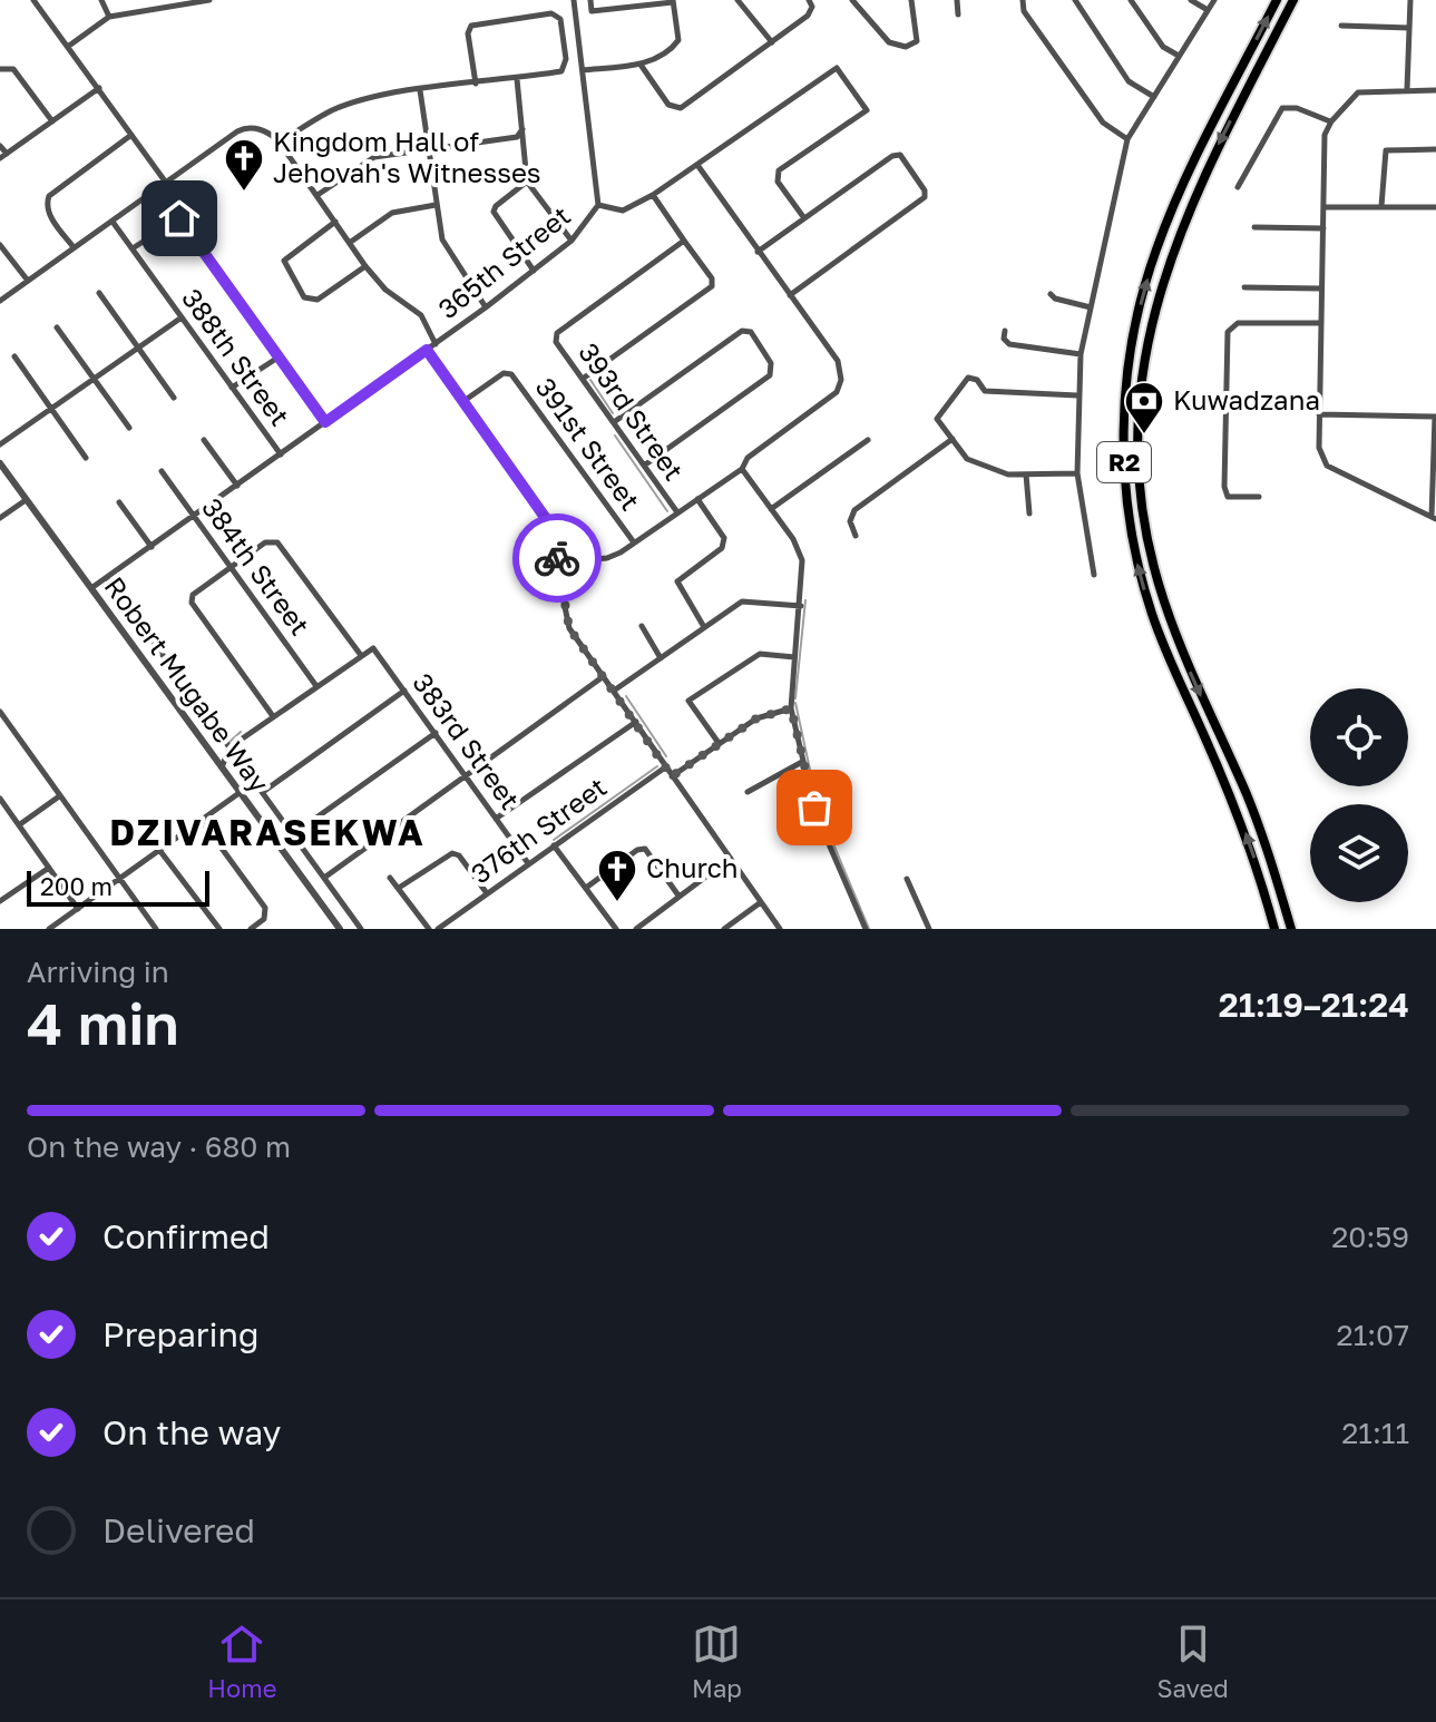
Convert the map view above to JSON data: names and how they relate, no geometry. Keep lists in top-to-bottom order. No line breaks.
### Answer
{"streets":{"highway":["R2"],"street":["365th Street","388th Street","393rd Street","391st Street","384th Street","Robert Mugabe Way","383rd Street","376th Street"]},"crossings":[["365th Street","388th Street"],["365th Street","391st Street"],["365th Street","384th Street"],["365th Street","Robert Mugabe Way"],["365th Street","376th Street"],["383rd Street","376th Street"]],"districts":["DZIVARASEKWA"],"places":{"church":["Kingdom Hall of Jehovah's Witnesses","Church"],"bank":["Kuwadzana"]},"scale_bar":"200 m","page":{"scale":"200 m","heading":["4 min","Arriving in","21:19–21:24"],"bar":"On the way · 680 m","list":[["Confirmed","20:59"],["Preparing","21:07"],["On the way","21:11"],"Delivered"],"tabs":["Home","Map","Saved"]}}
